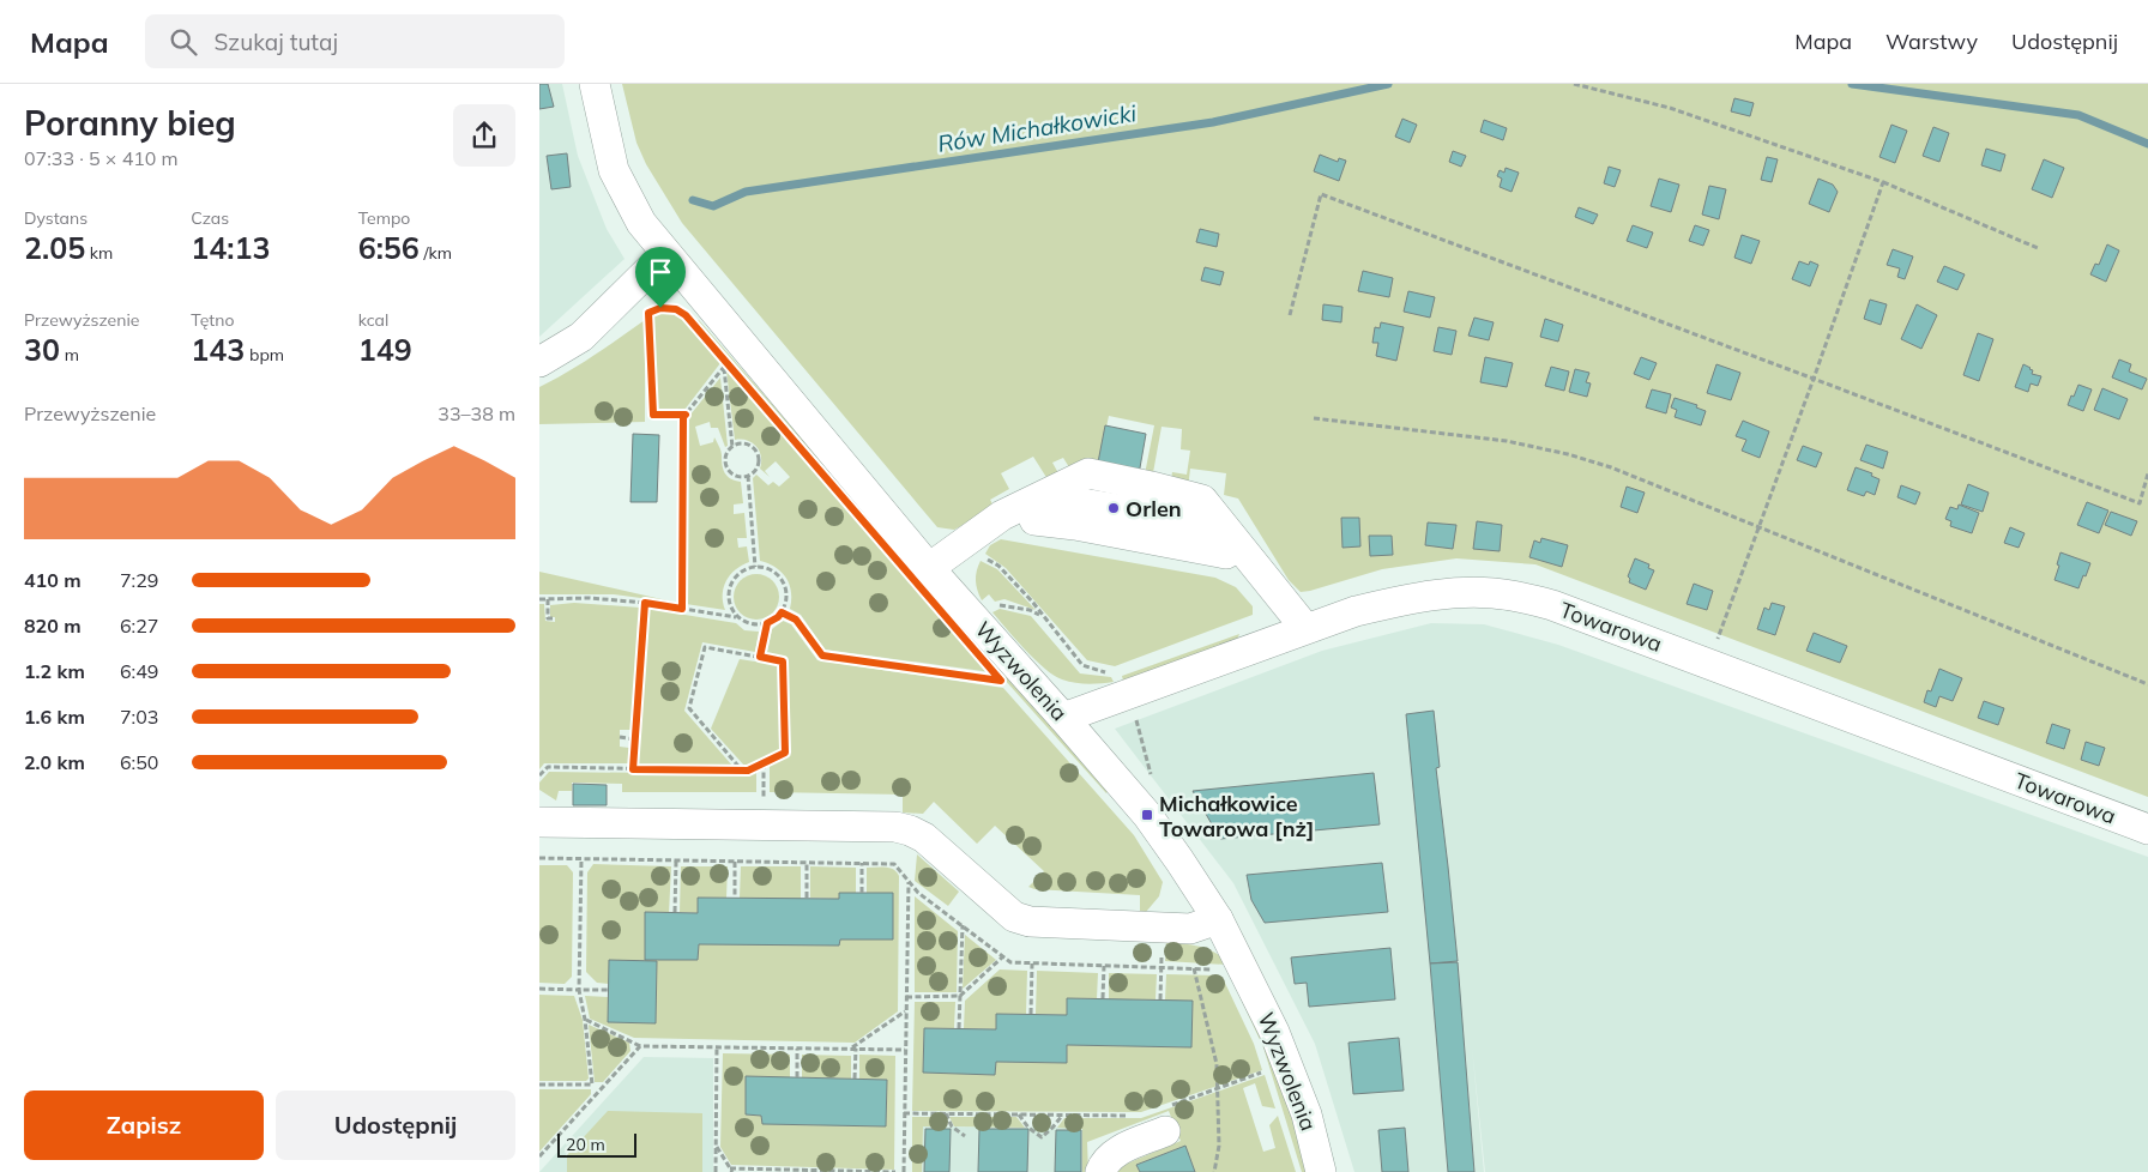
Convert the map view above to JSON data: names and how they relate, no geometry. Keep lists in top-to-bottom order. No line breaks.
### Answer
{"streets":{"street":["Towarowa","Wyzwolenia"]},"crossings":[["Towarowa","Wyzwolenia"]],"water":["Rów Michałkowicki"],"places":{"other":["Orlen"],"transit":["Michałkowice Towarowa [nż]"]},"scale_bar":"20 m","page":{"header":"Mapa","search":"Szukaj tutaj","nav":["Mapa","Warstwy","Udostępnij"],"heading":["Poranny bieg","07:33 · 5 × 410 m"],"stats":[["Dystans","2.05 km"],["Czas","14:13"],["Tempo","6:56 /km"],["Przewyższenie","30 m"],["Tętno","143 bpm"],["kcal","149"]],"chart":["Przewyższenie","33–38 m"],"list":[{"name":"410 m","note":"7:29"},{"name":"820 m","note":"6:27"},{"name":"1.2 km","note":"6:49"},{"name":"1.6 km","note":"7:03"},{"name":"2.0 km","note":"6:50"}],"buttons":["Zapisz","Udostępnij"],"scale":"20 m"}}
